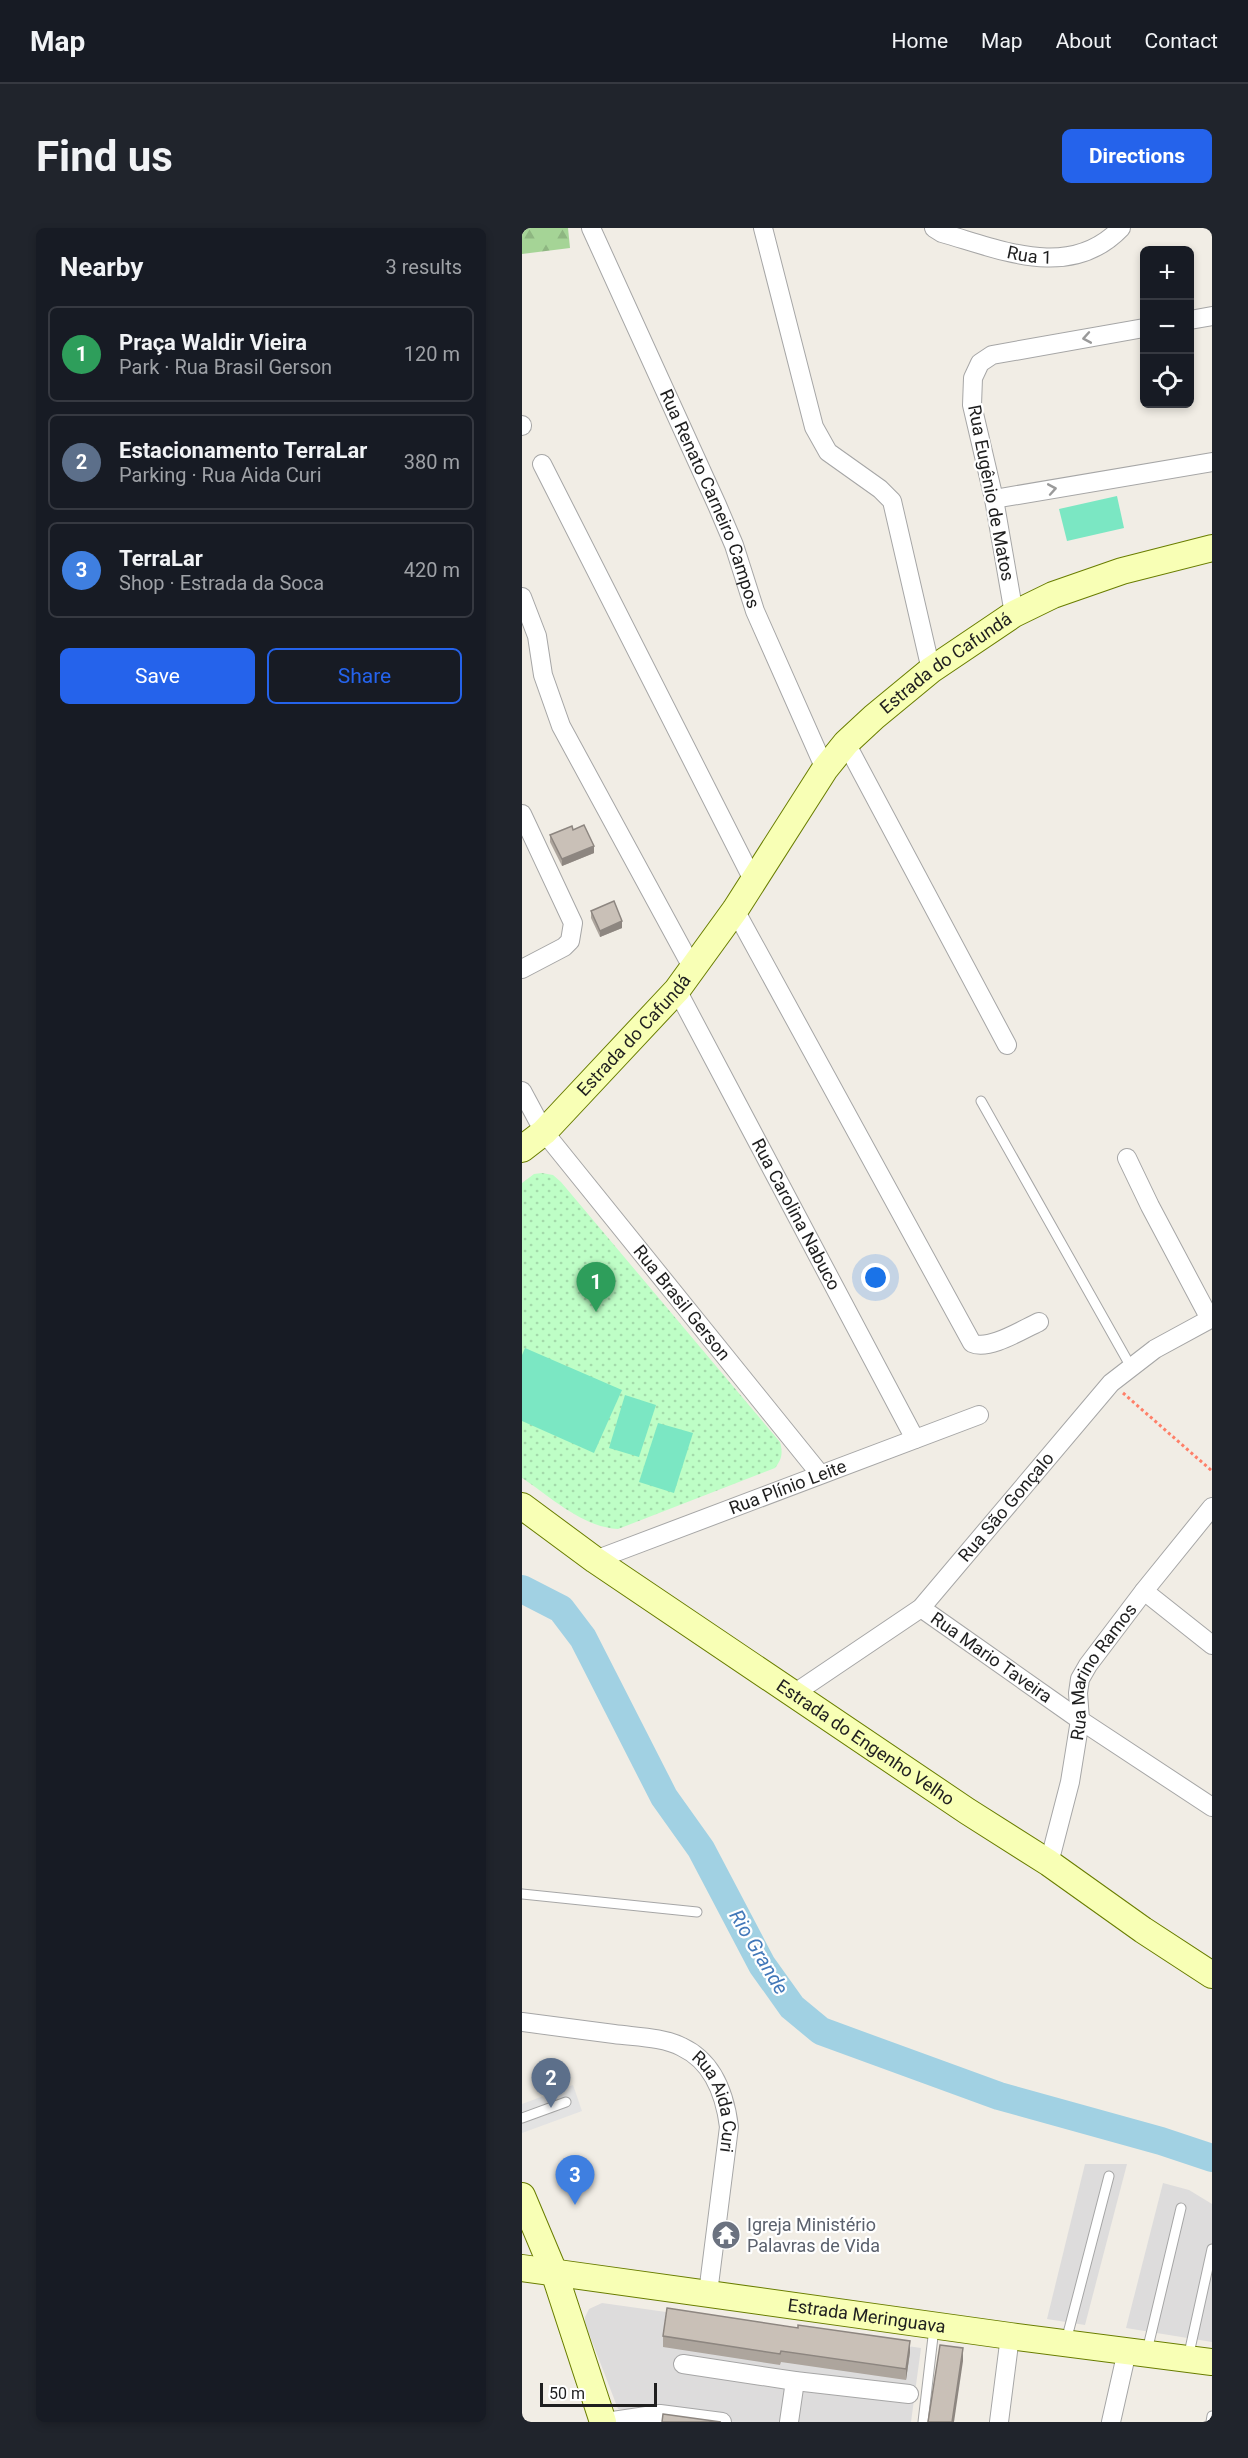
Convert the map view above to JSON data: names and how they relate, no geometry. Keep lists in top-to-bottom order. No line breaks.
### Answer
{"streets":{"street":["Rua 1","Rua Eugênio de Matos","Rua Renato Carneiro Campos","Estrada do Cafundá","Rua Carolina Nabuco","Rua Brasil Gerson","Rua Plínio Leite","Rua São Gonçalo","Rua Mario Taveira","Rua Marino Ramos","Estrada do Engenho Velho","Rua Aida Curi","Estrada Meringuava"]},"crossings":[["Rua Eugênio de Matos","Estrada do Cafundá"],["Rua Renato Carneiro Campos","Estrada do Cafundá"],["Estrada do Cafundá","Rua Carolina Nabuco"],["Estrada do Cafundá","Rua Brasil Gerson"],["Rua Carolina Nabuco","Rua Plínio Leite"],["Rua Brasil Gerson","Rua Plínio Leite"],["Rua Plínio Leite","Estrada do Engenho Velho"],["Rua São Gonçalo","Rua Mario Taveira"],["Rua São Gonçalo","Estrada do Engenho Velho"],["Rua Mario Taveira","Rua Marino Ramos"],["Rua Marino Ramos","Estrada do Engenho Velho"],["Rua Aida Curi","Estrada Meringuava"]],"water":["Rio Grande"],"places":{"temple":["Igreja Ministério Palavras de Vida"]},"scale_bar":"50 m","page":{"header":"Map","nav":["Home","Map","About","Contact"],"buttons":["Directions",["Save","Share"]],"title":"Find us","heading":["Nearby","3 results"],"map_buttons":["+","−"],"list":[{"mark":"1","name":"Praça Waldir Vieira","note":"Park · Rua Brasil Gerson","value":"120 m"},{"mark":"2","name":"Estacionamento TerraLar","note":"Parking · Rua Aida Curi","value":"380 m"},{"mark":"3","name":"TerraLar","note":"Shop · Estrada da Soca","value":"420 m"}],"pins":["1","2","3"],"scale":"50 m"}}
